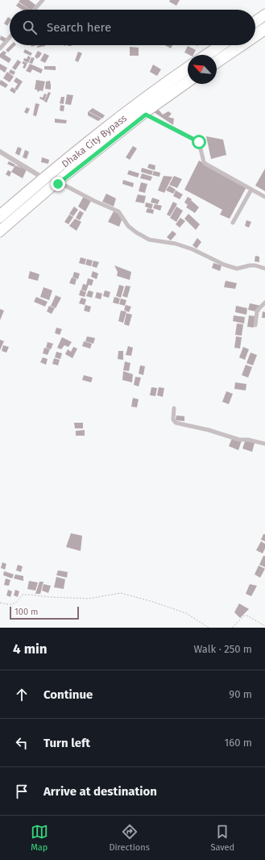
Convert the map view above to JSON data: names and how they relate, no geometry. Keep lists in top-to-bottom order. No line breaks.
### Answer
{"streets":{"highway":["Dhaka City Bypass"]},"scale_bar":"100 m","north":"top left","page":{"search":"Search here","scale":"100 m","heading":["4 min","Walk · 250 m"],"list":[["Continue","90 m"],["Turn left","160 m"],"Arrive at destination"],"nav":["Map","Directions","Saved"]}}
